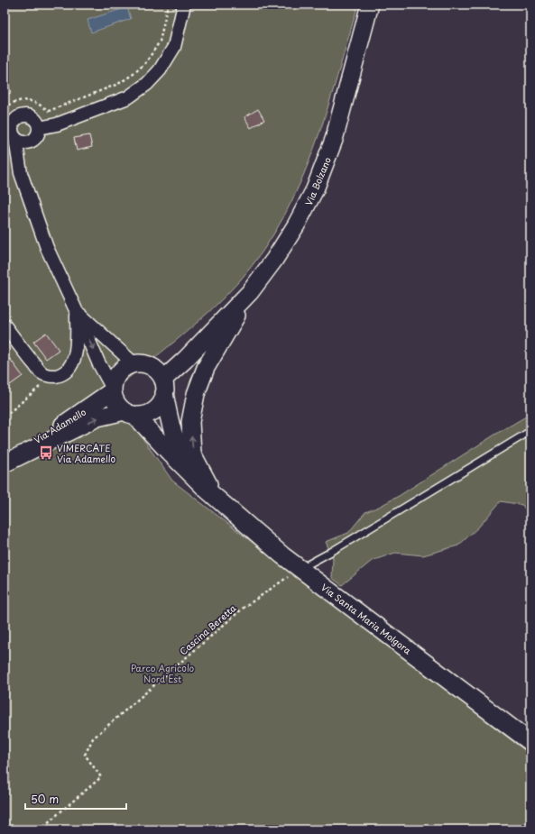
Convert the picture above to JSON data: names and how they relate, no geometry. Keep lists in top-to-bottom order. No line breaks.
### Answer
{"streets":{"street":["Via Bolzano","Via Adamello","Via Santa Maria Molgora"],"path":["Cascina Beretta"]},"crossings":[["Via Bolzano","Via Adamello"],["Via Bolzano","Via Santa Maria Molgora"],["Via Adamello","Via Santa Maria Molgora"],["Via Santa Maria Molgora","Cascina Beretta"]],"parks":["Parco Agricolo Nord Est"],"places":{"bus stop":["VIMERCATE Via Adamello"]},"scale_bar":"50 m"}
